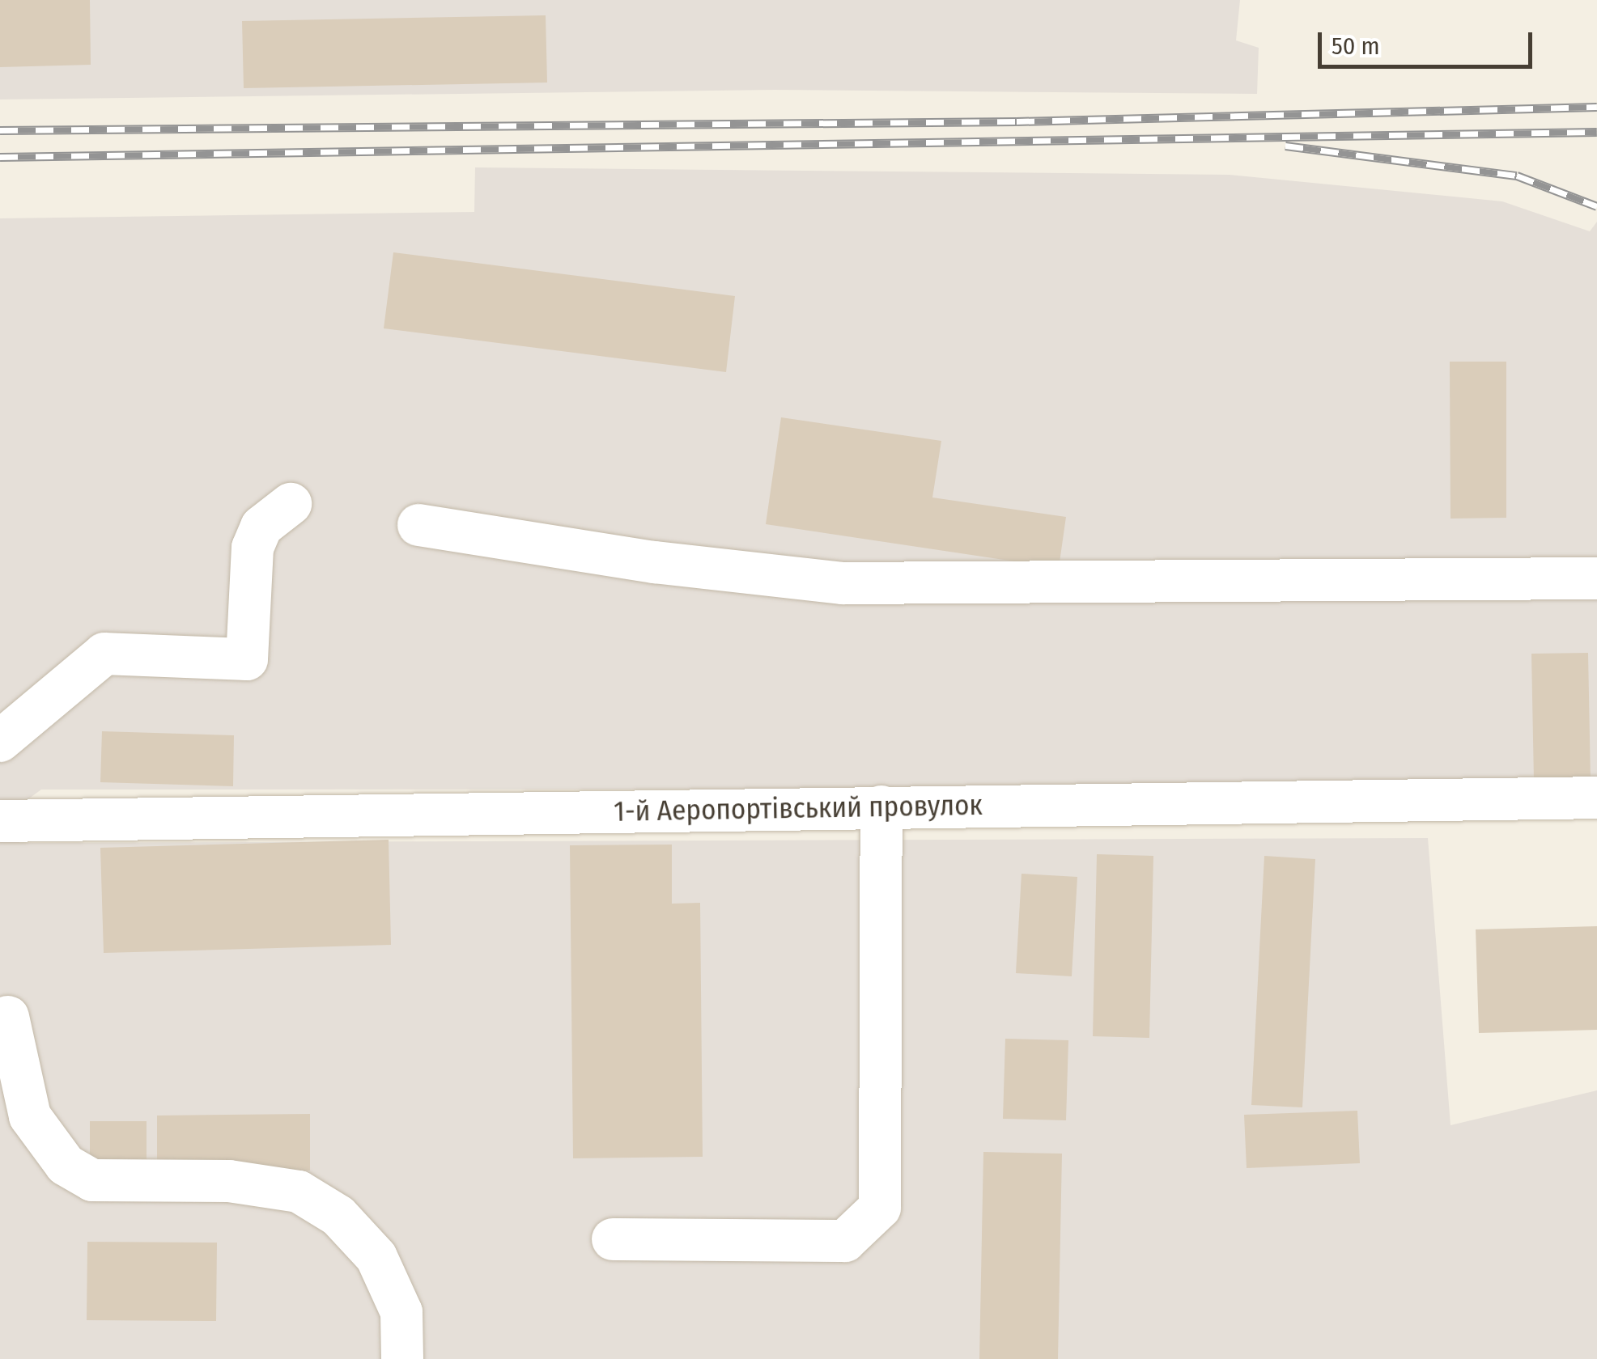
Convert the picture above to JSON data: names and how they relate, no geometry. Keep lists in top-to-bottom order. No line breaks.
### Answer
{"streets":{"lane":["1-й Аеропортівський провулок"]},"scale_bar":"50 m"}
